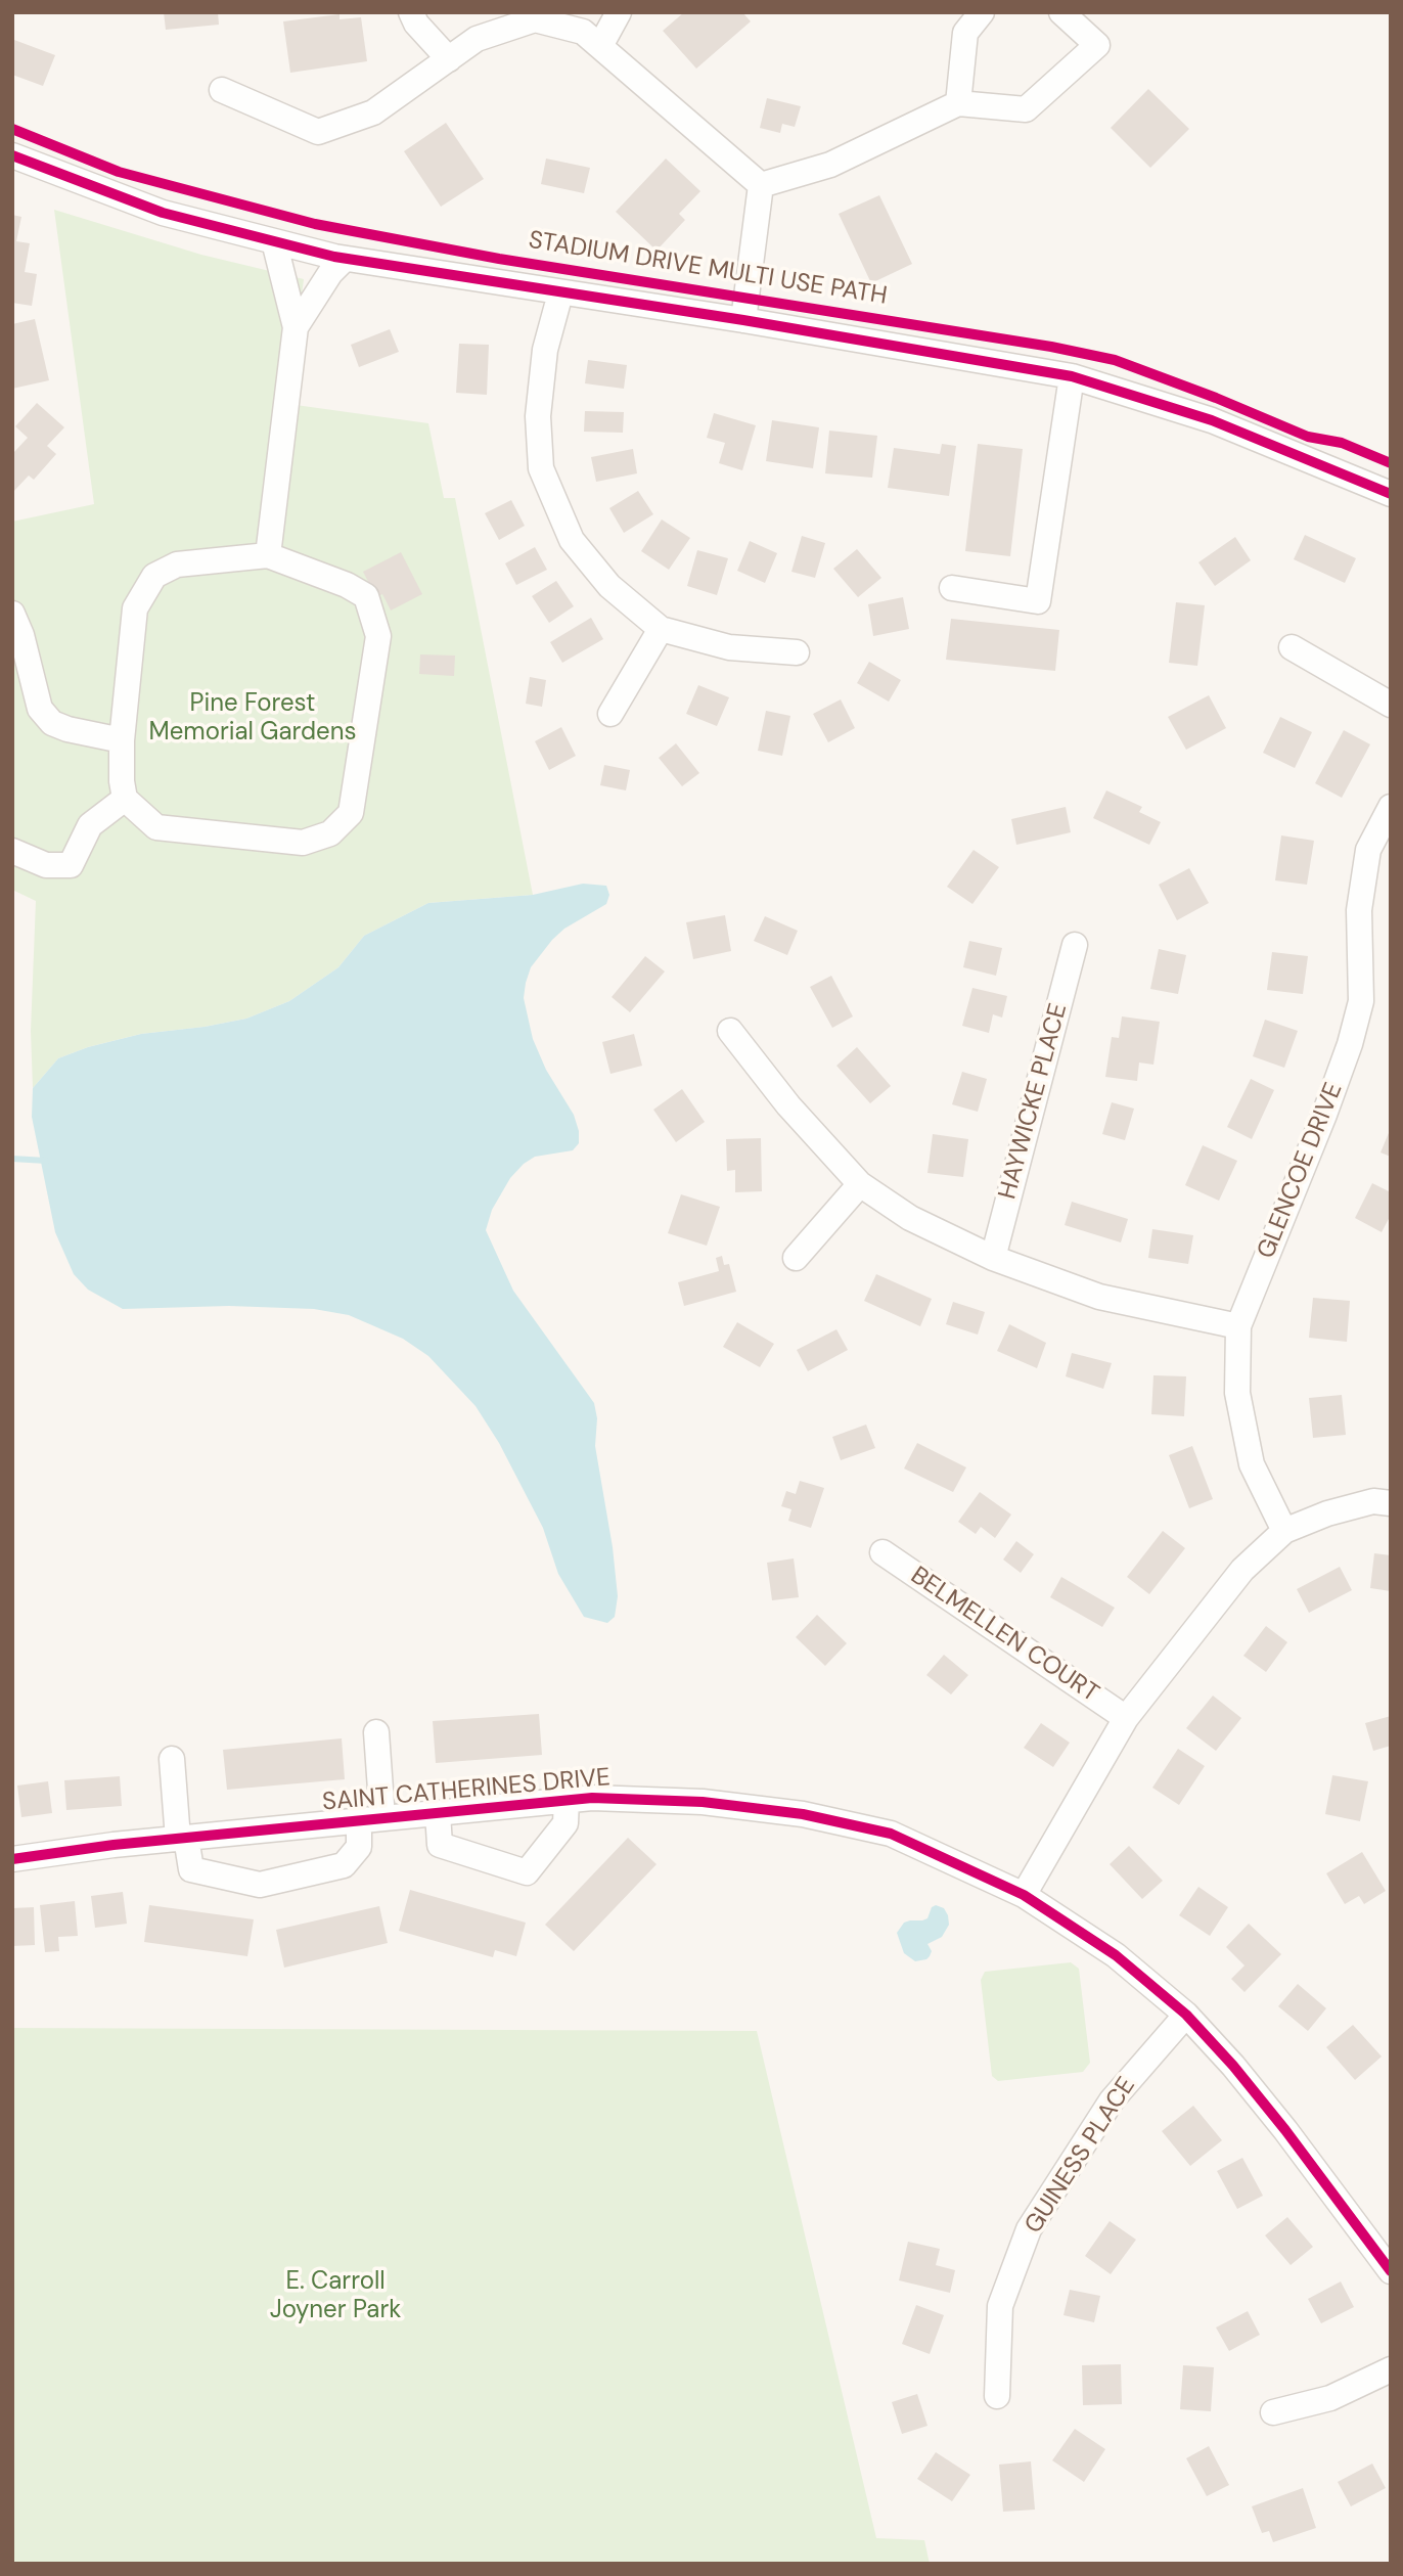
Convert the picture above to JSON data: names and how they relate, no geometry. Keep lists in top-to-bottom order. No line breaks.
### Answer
{"streets":{"street":["HAYWICKE PLACE","GLENCOE DRIVE","BELMELLEN COURT","SAINT CATHERINES DRIVE","GUINESS PLACE"],"cycle path":["STADIUM DRIVE MULTI USE PATH"]},"crossings":[["SAINT CATHERINES DRIVE","GUINESS PLACE"]],"parks":["Pine Forest Memorial Gardens","E. Carroll Joyner Park"]}
